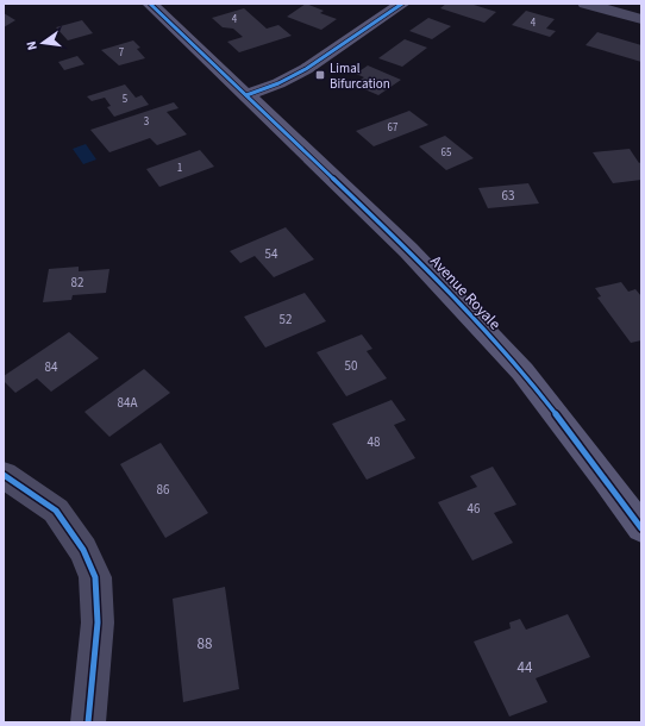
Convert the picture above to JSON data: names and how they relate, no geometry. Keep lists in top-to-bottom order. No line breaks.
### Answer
{"streets":{"street":["Avenue Royale"]},"places":{"transit":["Limal Bifurcation"]},"house_numbers":["4","4","7","5","3","67","65","1","63","54","82","52","50","84","84A","48","86","46","88","44"],"north":"left"}
